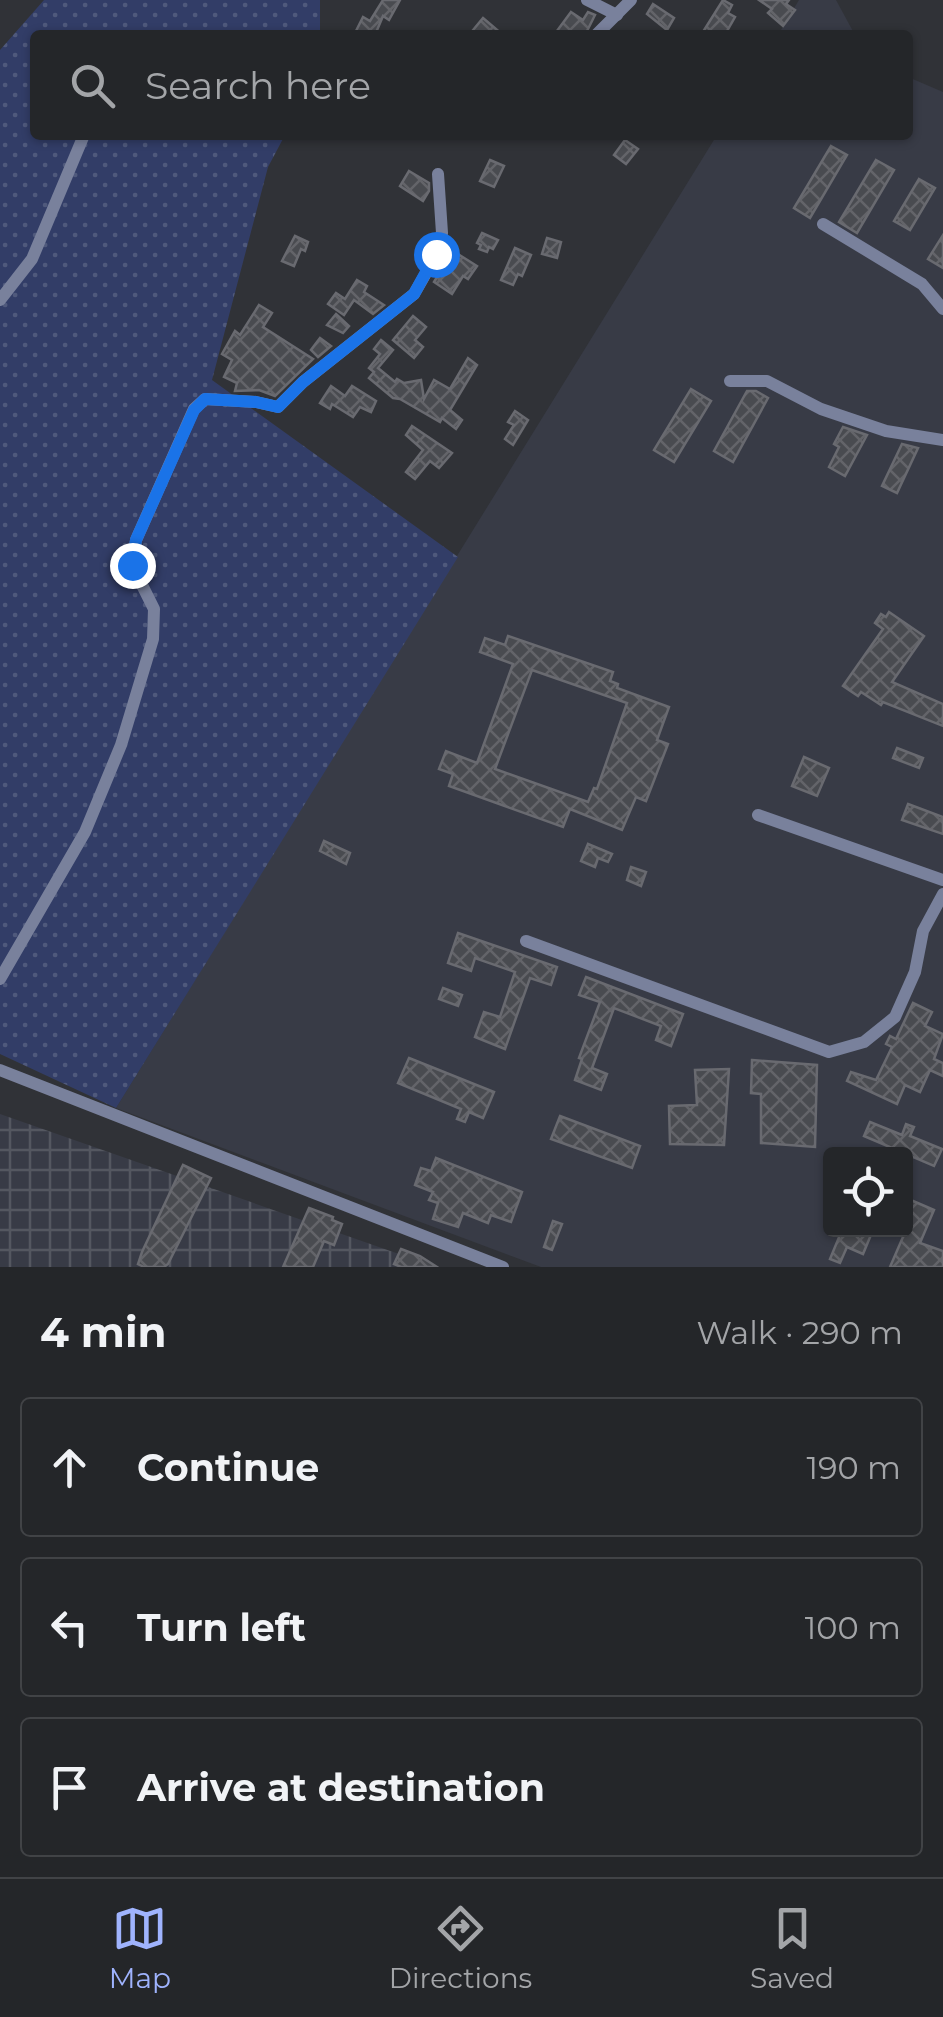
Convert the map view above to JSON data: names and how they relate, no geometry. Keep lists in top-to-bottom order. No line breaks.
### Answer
{"page":{"search":"Search here","heading":["4 min","Walk · 290 m"],"list":[["Continue","190 m"],["Turn left","100 m"],"Arrive at destination"],"nav":["Map","Directions","Saved"]}}
